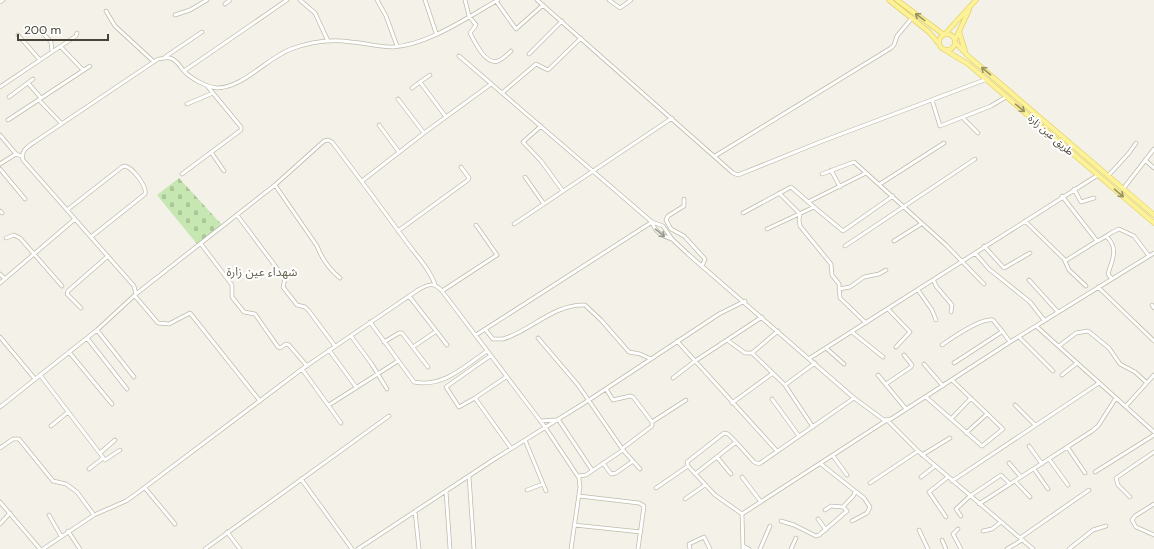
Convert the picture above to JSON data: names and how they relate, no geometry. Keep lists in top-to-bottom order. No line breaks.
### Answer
{"streets":{"main road":["طريق عين زارة"]},"districts":["شهداء عين زارة"],"scale_bar":"200 m"}
